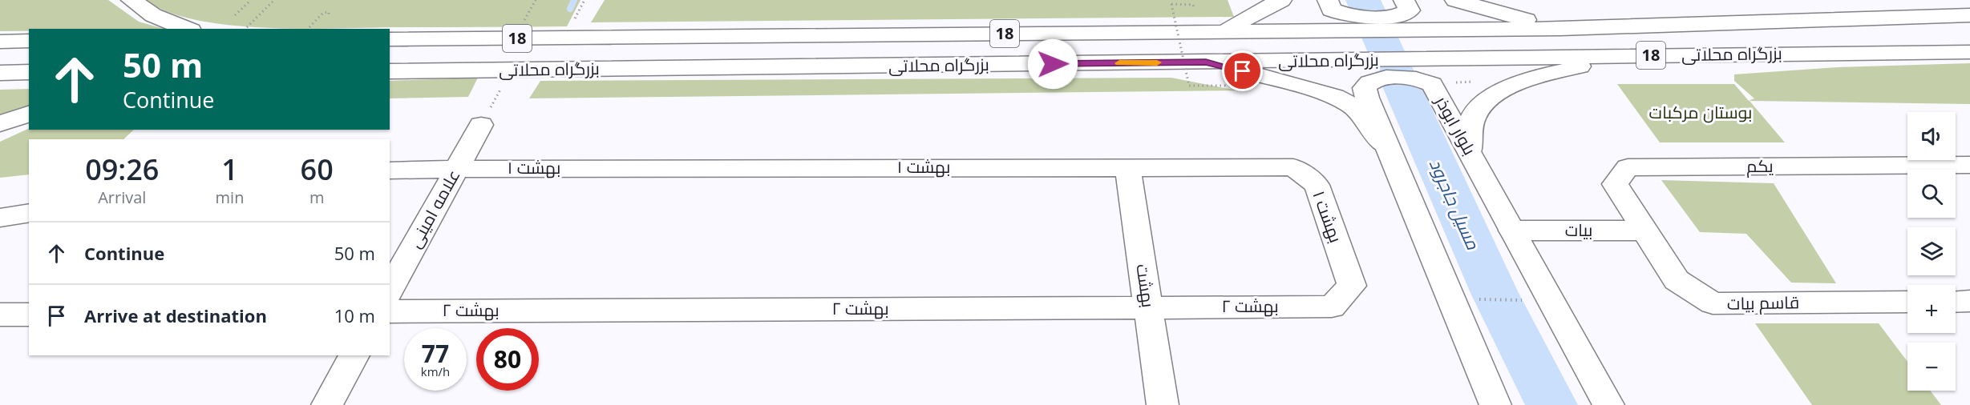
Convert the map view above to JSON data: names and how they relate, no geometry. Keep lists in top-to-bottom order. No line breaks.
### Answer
{"streets":{"main road":["18","بزرگراه محلاتی","بلوار ابوذر","یکم","بهشت ۱","علامه امینی","بیات","بهشت","قاسم بیات","بهشت ۲"]},"crossings":[["بلوار ابوذر","بیات"],["یکم","بیات"],["یکم","قاسم بیات"],["بهشت ۱","علامه امینی"],["بهشت ۱","بهشت"],["بهشت ۱","بهشت ۲"],["بیات","قاسم بیات"],["بهشت","بهشت ۲"]],"water":["مسیل جاجرود"],"parks":["بوستان مرکبات"],"page":{"turn":["50 m","Continue"],"map_buttons":["+","−"],"eta":["09:26","Arrival","1","min","60","m"],"list":[{"name":"Continue","value":"50 m"},{"name":"Arrive at destination","value":"10 m"}],"speed":"77 km/h","limit":"80"}}
